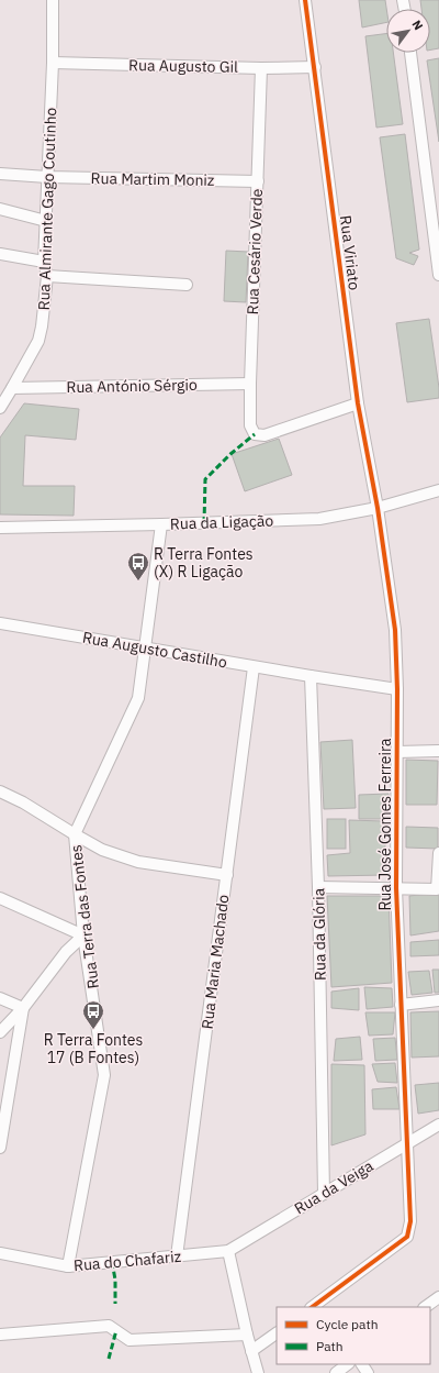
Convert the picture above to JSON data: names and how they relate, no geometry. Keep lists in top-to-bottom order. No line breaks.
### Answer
{"streets":{"street":["Rua Augusto Gil","Rua Martim Moniz","Rua Almirante Gago Coutinho","Rua Cesário Verde","Rua Viriato","Rua António Sérgio","Rua da Ligação","Rua Augusto Castilho","Rua José Gomes Ferreira","Rua Terra das Fontes","Rua da Glória","Rua Maria Machado","Rua da Veiga","Rua do Chafariz"]},"crossings":[["Rua Augusto Gil","Rua Almirante Gago Coutinho"],["Rua Augusto Gil","Rua Cesário Verde"],["Rua Augusto Gil","Rua Viriato"],["Rua Martim Moniz","Rua Almirante Gago Coutinho"],["Rua Martim Moniz","Rua Cesário Verde"],["Rua Almirante Gago Coutinho","Rua António Sérgio"],["Rua Cesário Verde","Rua Viriato"],["Rua Cesário Verde","Rua António Sérgio"],["Rua Viriato","Rua da Ligação"],["Rua Viriato","Rua José Gomes Ferreira"],["Rua da Ligação","Rua José Gomes Ferreira"],["Rua da Ligação","Rua Terra das Fontes"],["Rua Augusto Castilho","Rua José Gomes Ferreira"],["Rua Augusto Castilho","Rua Terra das Fontes"],["Rua Augusto Castilho","Rua da Glória"],["Rua Augusto Castilho","Rua Maria Machado"],["Rua José Gomes Ferreira","Rua da Veiga"],["Rua Terra das Fontes","Rua do Chafariz"],["Rua da Glória","Rua da Veiga"],["Rua Maria Machado","Rua do Chafariz"],["Rua da Veiga","Rua do Chafariz"]],"places":{"bus stop":["R Terra Fontes (X) R Ligação","R Terra Fontes 17 (B Fontes)"]},"legend":["Cycle path","Path"],"north":"top right"}
